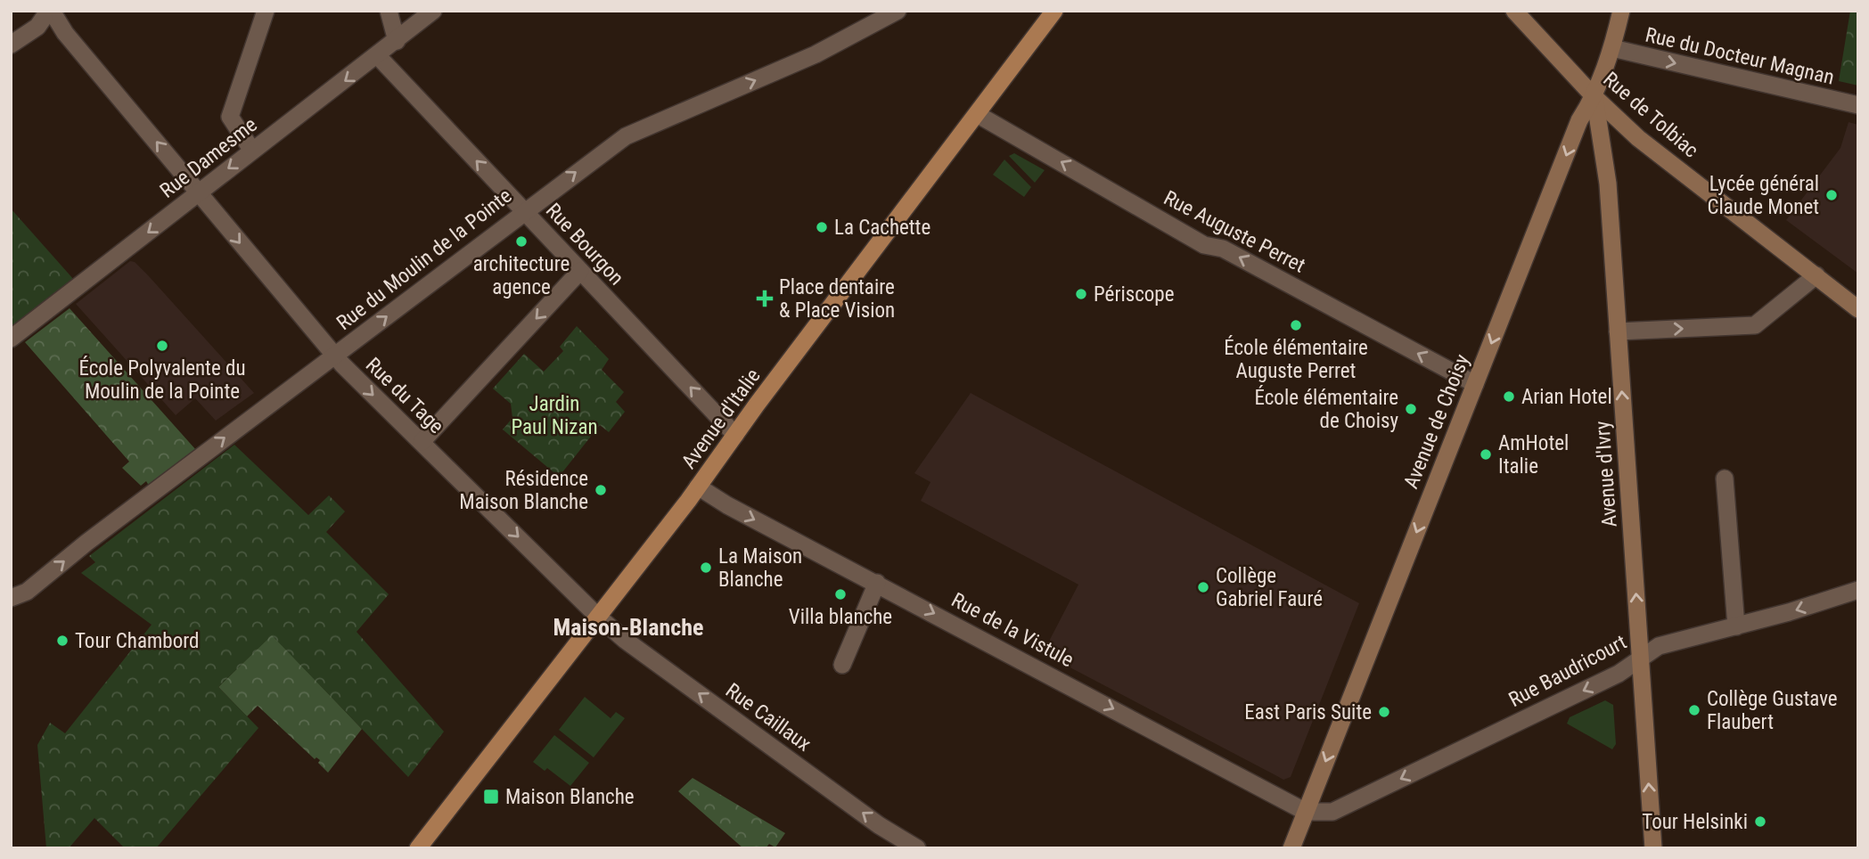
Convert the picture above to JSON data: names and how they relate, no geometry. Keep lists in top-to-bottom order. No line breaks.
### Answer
{"streets":{"main road":["Rue de Tolbiac","Avenue d'Italie","Avenue de Choisy","Avenue d'Ivry"],"street":["Rue du Docteur Magnan","Rue Damesme","Rue Auguste Perret","Rue Bourgon","Rue du Moulin de la Pointe","Rue du Tage","Rue de la Vistule","Rue Baudricourt","Rue Caillaux"]},"crossings":[["Rue du Docteur Magnan","Avenue de Choisy"],["Rue de Tolbiac","Avenue de Choisy"],["Rue de Tolbiac","Avenue d'Ivry"],["Rue Damesme","Rue Bourgon"],["Rue Damesme","Rue du Tage"],["Rue Auguste Perret","Avenue d'Italie"],["Rue Auguste Perret","Avenue de Choisy"],["Rue Bourgon","Rue du Moulin de la Pointe"],["Rue Bourgon","Avenue d'Italie"],["Rue du Moulin de la Pointe","Rue du Tage"],["Rue du Tage","Avenue d'Italie"],["Rue du Tage","Rue Caillaux"],["Avenue d'Italie","Rue de la Vistule"],["Avenue d'Italie","Rue Caillaux"],["Avenue de Choisy","Avenue d'Ivry"],["Avenue de Choisy","Rue de la Vistule"],["Avenue de Choisy","Rue Baudricourt"],["Avenue d'Ivry","Rue Baudricourt"],["Rue de la Vistule","Rue Baudricourt"]],"one_way":["Rue du Docteur Magnan","Rue Damesme","Rue Auguste Perret","Rue Bourgon","Rue du Moulin de la Pointe","Avenue de Choisy","Avenue d'Ivry","Rue de la Vistule","Rue Baudricourt","Rue Caillaux"],"districts":["Maison-Blanche"],"parks":["Jardin Paul Nizan"],"places":{"other":["Lycée général Claude Monet","La Cachette","architecture agence","Périscope","École élémentaire Auguste Perret","École Polyvalente du Moulin de la Pointe","Arian Hotel","École élémentaire de Choisy","AmHotel Italie","Résidence Maison Blanche","La Maison Blanche","Collège Gabriel Fauré","Villa blanche","Tour Chambord","Collège Gustave Flaubert","East Paris Suite","Tour Helsinki"],"health":["Place dentaire & Place Vision"],"transit":["Maison Blanche"]}}
